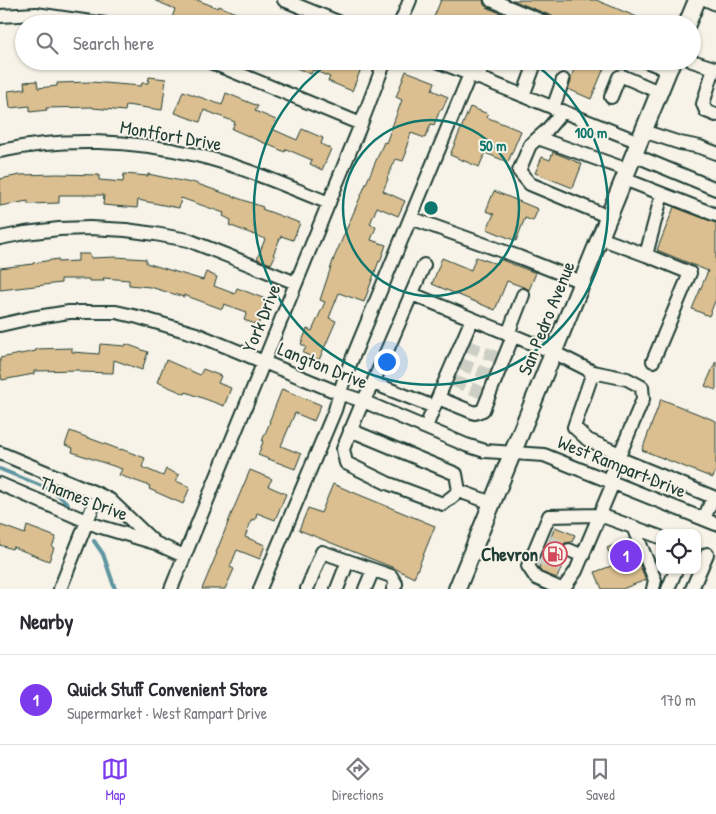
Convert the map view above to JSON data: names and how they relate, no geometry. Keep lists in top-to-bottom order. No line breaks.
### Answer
{"streets":{"main road":["San Pedro Avenue"],"street":["Montfort Drive","York Drive","Langton Drive","West Rampart Drive","Thames Drive"]},"crossings":[["Montfort Drive","York Drive"],["York Drive","Langton Drive"],["York Drive","Thames Drive"],["San Pedro Avenue","Langton Drive"],["San Pedro Avenue","West Rampart Drive"],["Langton Drive","West Rampart Drive"]],"places":{"fuel station":["Chevron"]},"page":{"search":"Search here","pins":"1","heading":"Nearby","list":[{"mark":"1","name":"Quick Stuff Convenient Store","note":"Supermarket · West Rampart Drive","value":"170 m"}],"nav":["Map","Directions","Saved"]},"rings":["100 m","50 m"]}
